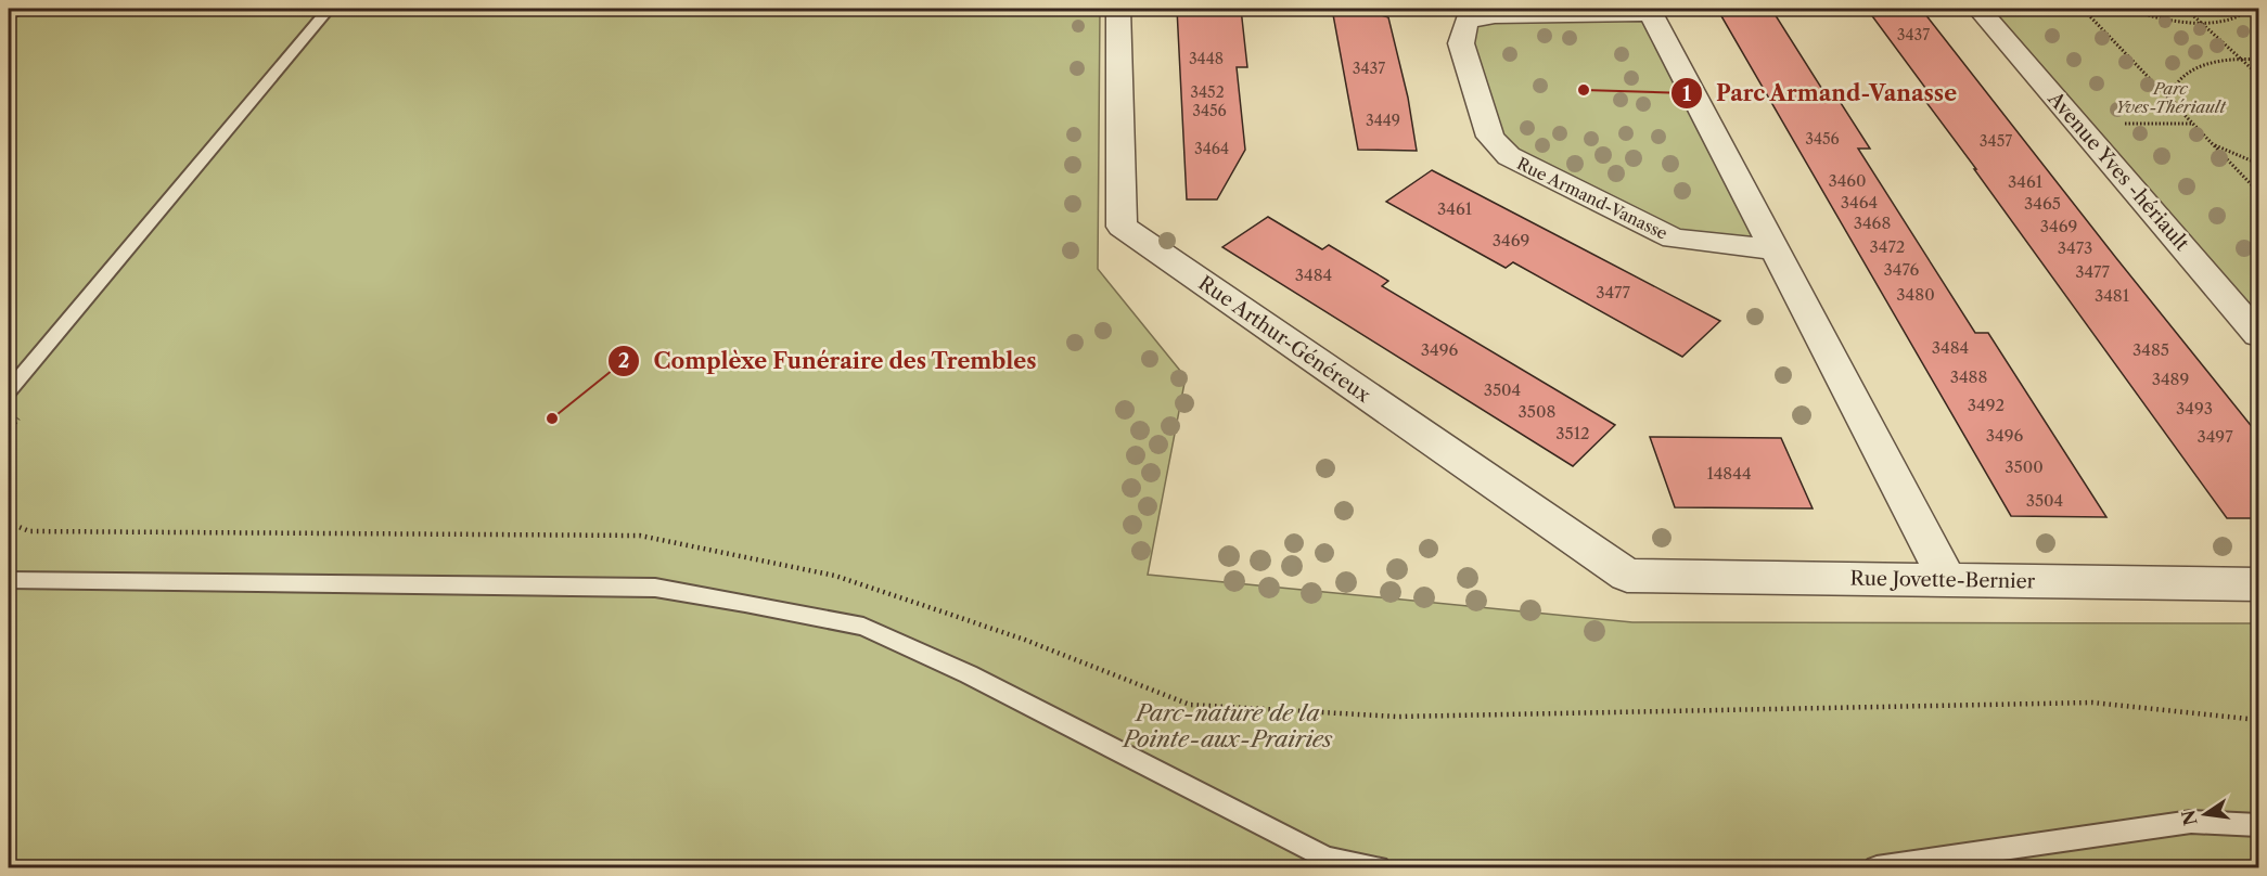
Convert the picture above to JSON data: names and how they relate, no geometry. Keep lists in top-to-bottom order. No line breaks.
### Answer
{"streets":{"street":["Avenue Yves -hériault","Rue Armand-Vanasse","Rue Arthur-Généreux","Rue Jovette-Bernier"]},"crossings":[["Rue Armand-Vanasse","Rue Jovette-Bernier"],["Rue Arthur-Généreux","Rue Jovette-Bernier"]],"parks":["Parc Yves-Thériault","Parc-nature de la Pointe-aux-Prairies"],"places":["Parc Armand-Vanasse","Complèxe Funéraire des Trembles"],"house_numbers":["3437","3448","3437","3452","3456","3449","3456","3457","3464","3460","3461","3464","3465","3461","3468","3469","3469","3472","3473","3476","3477","3484","3477","3480","3481","3484","3496","3485","3488","3489","3504","3492","3493","3508","3512","3496","3497","3500","14844","3504"],"north":"left"}
